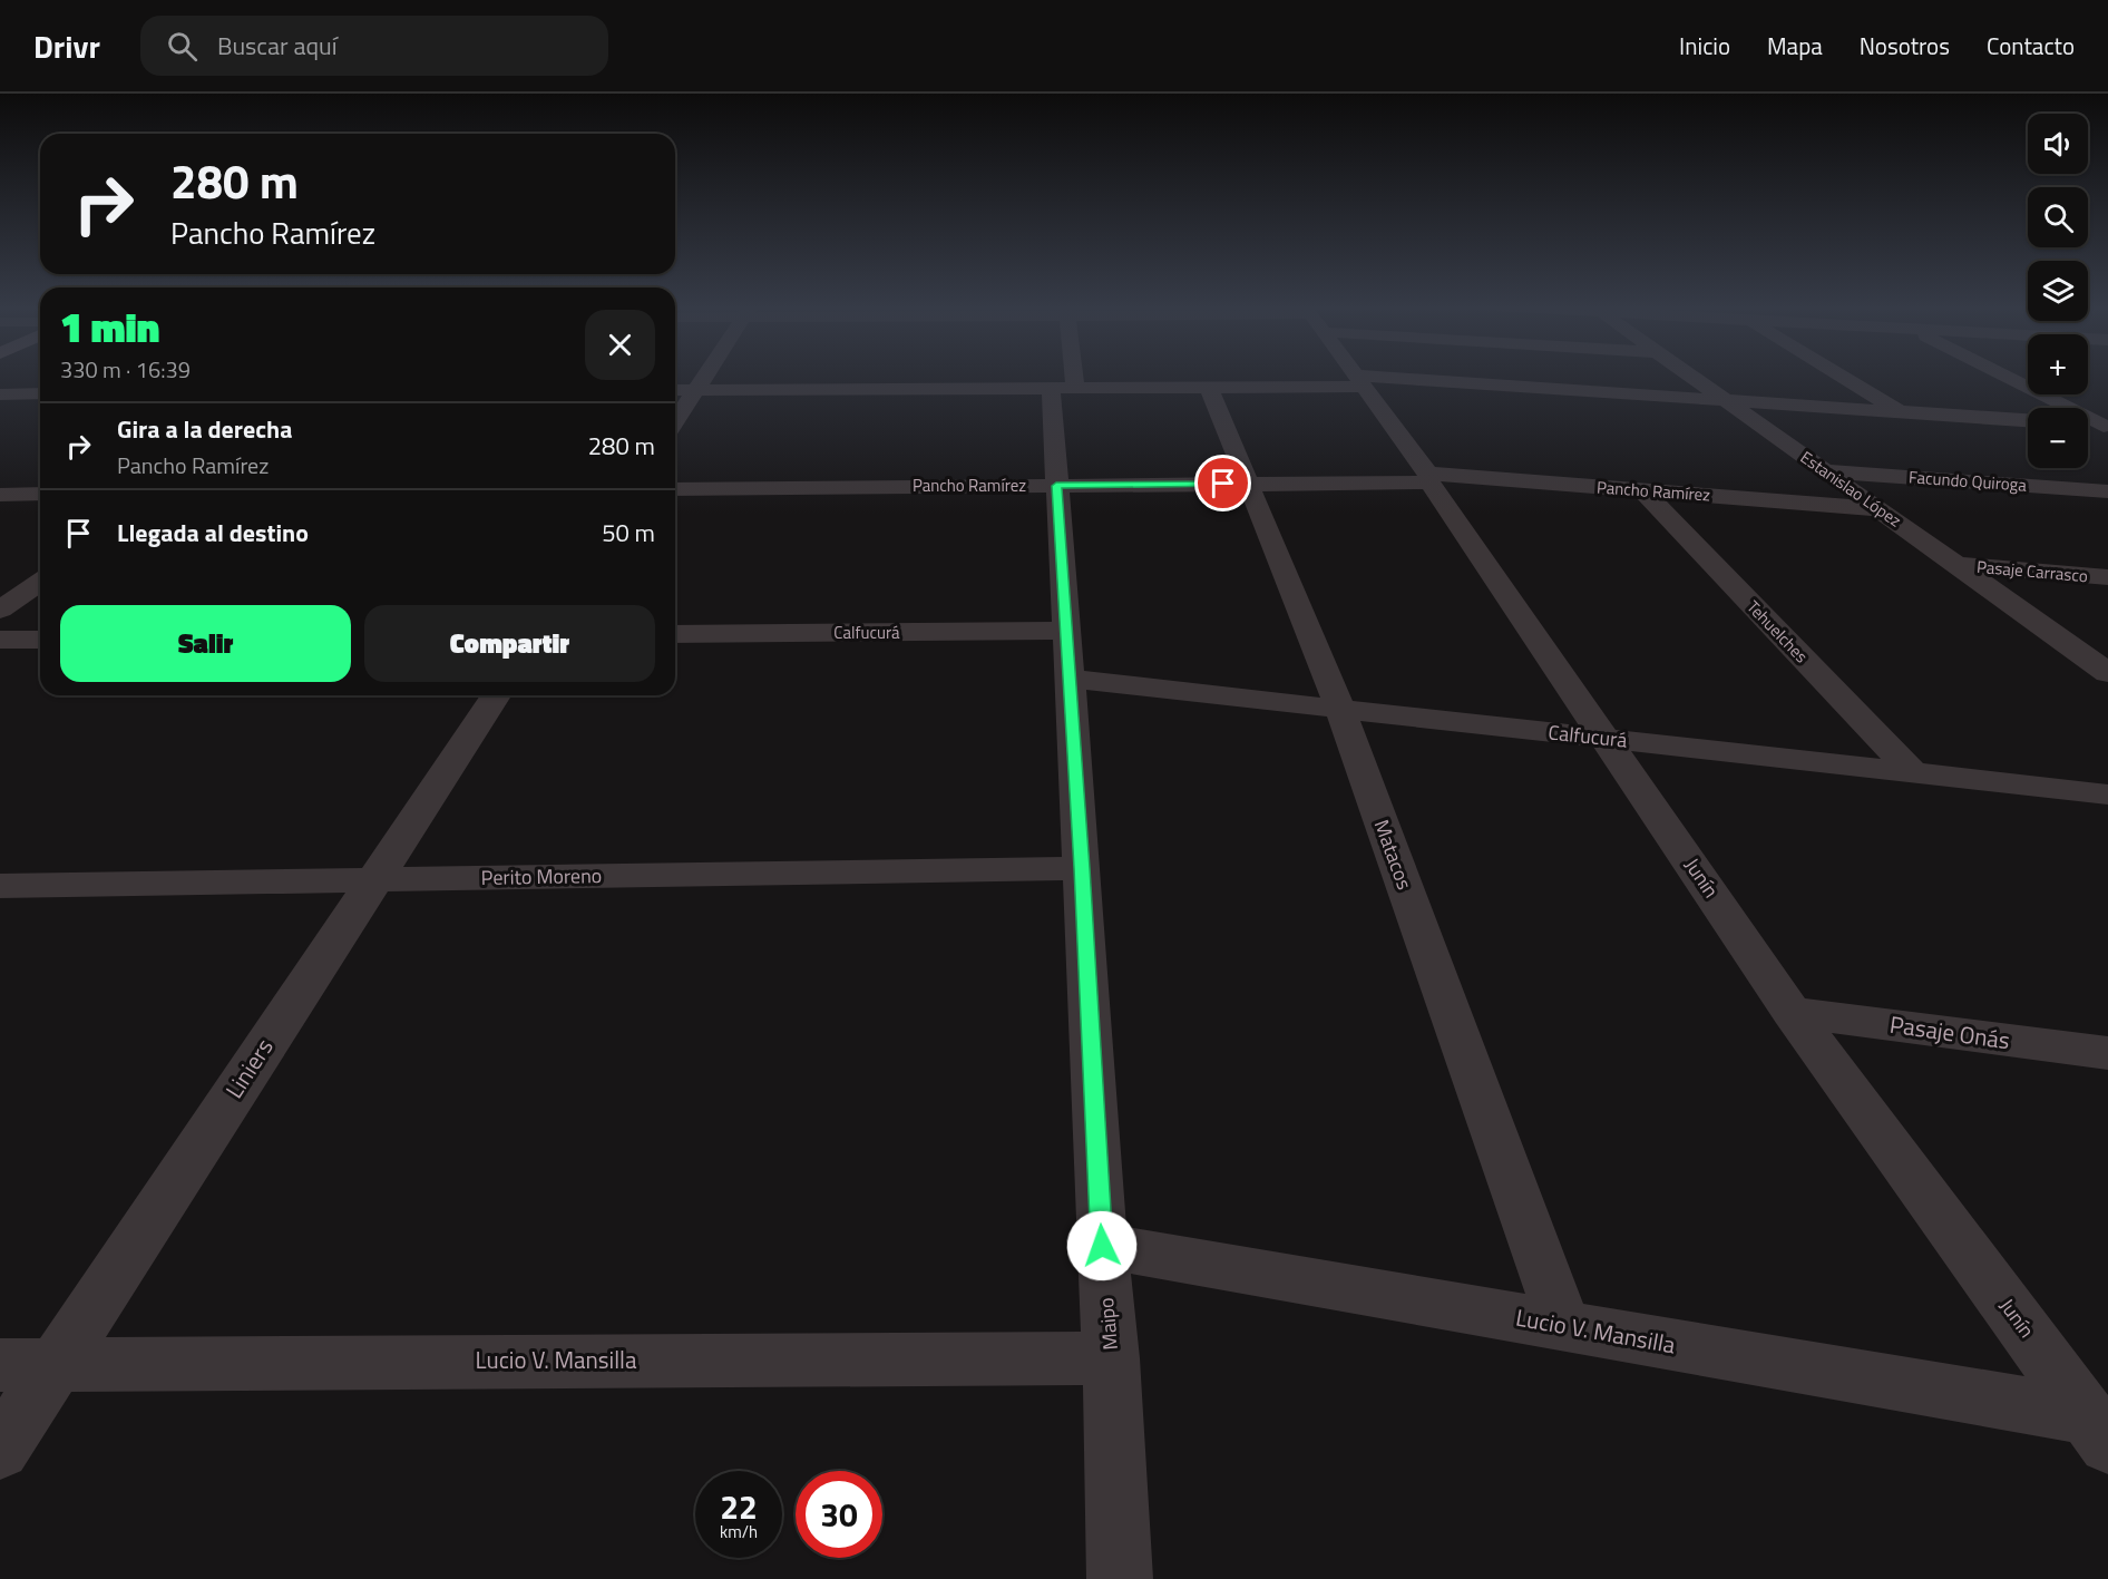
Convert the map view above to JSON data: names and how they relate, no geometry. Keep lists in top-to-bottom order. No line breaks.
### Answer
{"streets":{"street":["Facundo Quiroga","Pancho Ramírez","Estanislao López","Pasaje Carrasco","Tehuelches","Calfucurá","Matacos","Perito Moreno","Junín","Pasaje Onás","Liniers","Maipo","Lucio V. Mansilla"]},"crossings":[["Facundo Quiroga","Estanislao López"],["Pancho Ramírez","Estanislao López"],["Pancho Ramírez","Tehuelches"],["Pancho Ramírez","Matacos"],["Pancho Ramírez","Junín"],["Pancho Ramírez","Maipo"],["Estanislao López","Pasaje Carrasco"],["Tehuelches","Calfucurá"],["Calfucurá","Matacos"],["Calfucurá","Junín"],["Calfucurá","Maipo"],["Matacos","Lucio V. Mansilla"],["Perito Moreno","Liniers"],["Perito Moreno","Maipo"],["Junín","Pasaje Onás"],["Junín","Lucio V. Mansilla"],["Liniers","Lucio V. Mansilla"],["Maipo","Lucio V. Mansilla"]],"page":{"header":"Drivr","search":"Buscar aquí","nav":["Inicio","Mapa","Nosotros","Contacto"],"map_buttons":["+","−"],"turn":["280 m","Pancho Ramírez"],"heading":["1 min","330 m · 16:39"],"list":[{"name":"Gira a la derecha","note":"Pancho Ramírez","value":"280 m"},{"name":"Llegada al destino","value":"50 m"}],"buttons":["Salir","Compartir"],"speed":"22 km/h","limit":"30"}}
